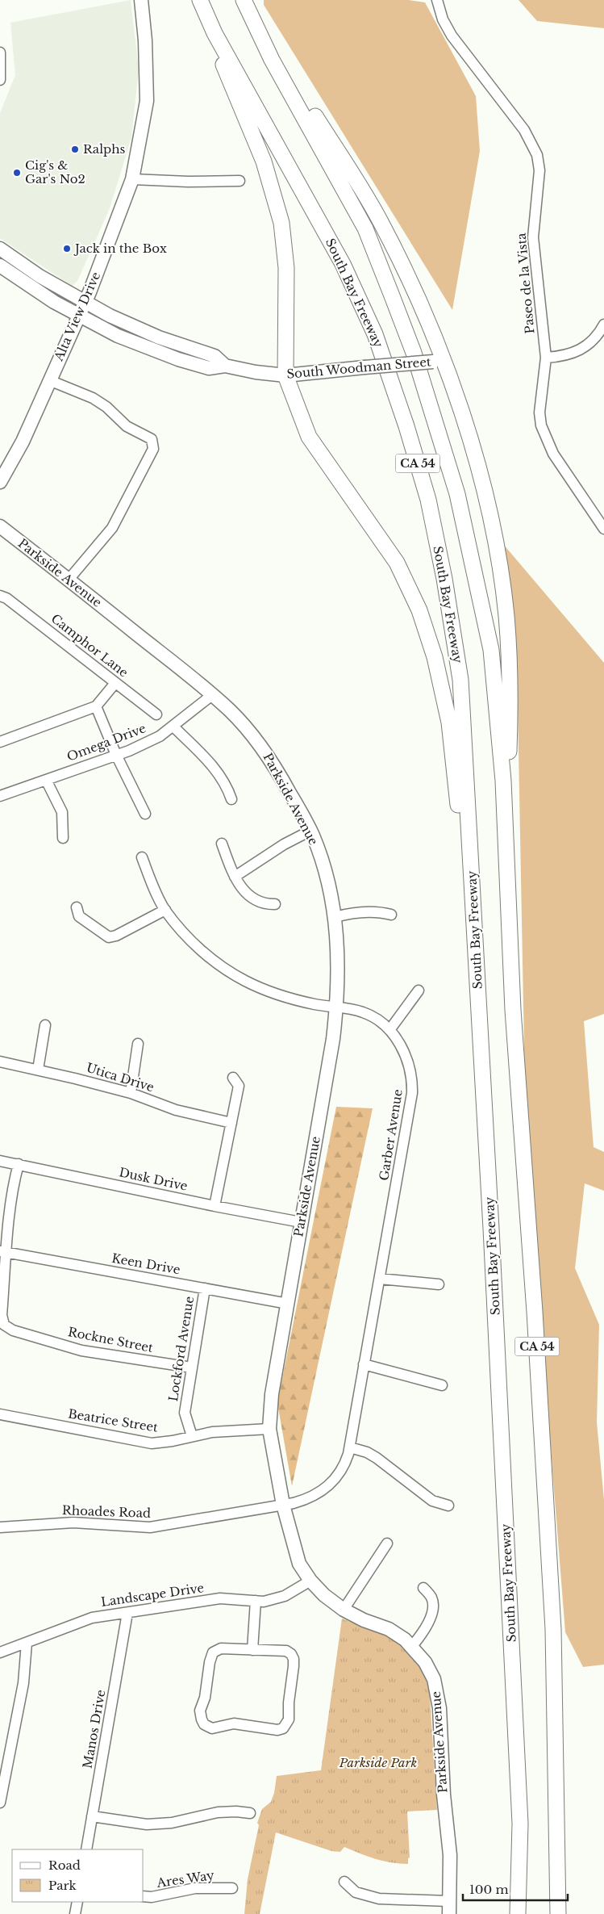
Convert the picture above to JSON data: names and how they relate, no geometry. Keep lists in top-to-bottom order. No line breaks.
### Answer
{"streets":{"highway":["South Bay Freeway","CA 54"],"main road":["Alta View Drive","South Woodman Street","Parkside Avenue"],"street":["Paseo de la Vista","Camphor Lane","Omega Drive","Utica Drive","Garber Avenue","Dusk Drive","Keen Drive","Rockne Street","Lockford Avenue","Beatrice Street","Rhoades Road","Landscape Drive","Manos Drive","Ares Way"]},"crossings":[["Alta View Drive","South Woodman Street"],["Parkside Avenue","Omega Drive"],["Parkside Avenue","Garber Avenue"],["Parkside Avenue","Dusk Drive"],["Parkside Avenue","Keen Drive"],["Parkside Avenue","Beatrice Street"],["Parkside Avenue","Rhoades Road"],["Parkside Avenue","Landscape Drive"],["Garber Avenue","Rhoades Road"],["Keen Drive","Rockne Street"],["Keen Drive","Lockford Avenue"],["Rockne Street","Lockford Avenue"],["Lockford Avenue","Beatrice Street"],["Landscape Drive","Manos Drive"]],"parks":["Parkside Park"],"places":["Ralphs","Cig's & Gar's No2","Jack in the Box"],"legend":["Road","Park"],"scale_bar":"100 m"}
